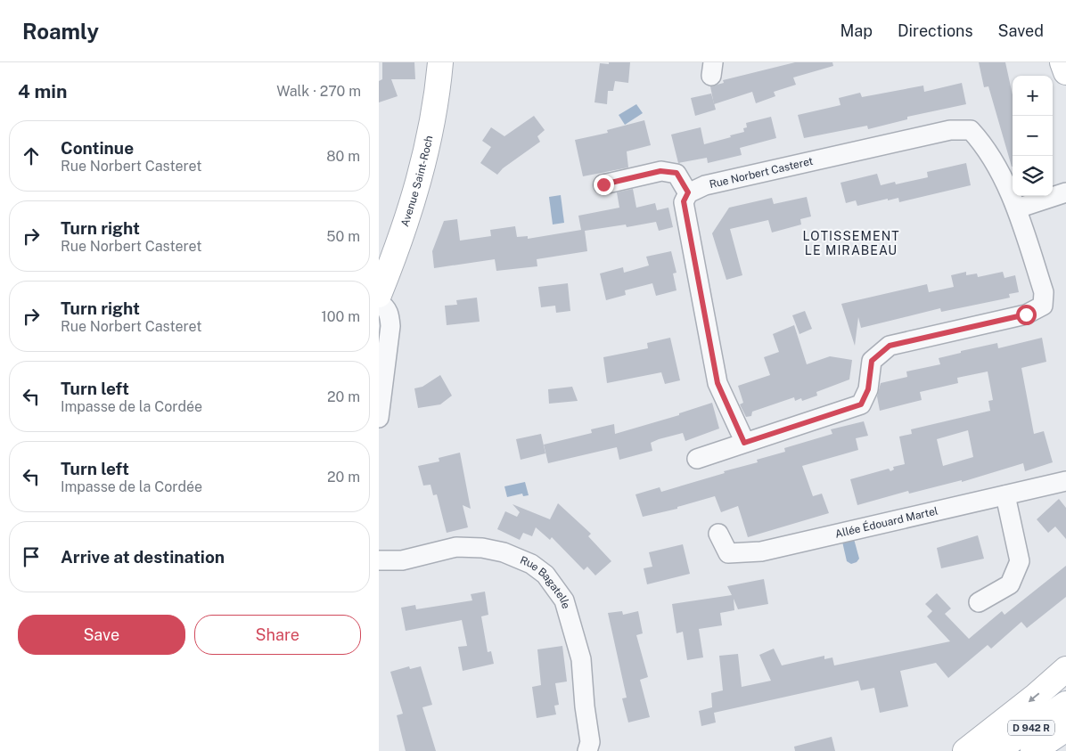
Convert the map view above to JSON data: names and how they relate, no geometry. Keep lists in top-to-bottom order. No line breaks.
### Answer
{"streets":{"main road":["Avenue Saint-Roch","D 942 R"],"street":["Rue Norbert Casteret","Allée Édouard Martel","Rue Bagatelle"]},"districts":["LOTISSEMENT LE MIRABEAU"],"page":{"header":"Roamly","nav":["Map","Directions","Saved"],"heading":["4 min","Walk · 270 m"],"map_buttons":["+","−"],"list":[["Continue","Rue Norbert Casteret","80 m"],["Turn right","Rue Norbert Casteret","50 m"],["Turn right","Rue Norbert Casteret","100 m"],["Turn left","Impasse de la Cordée","20 m"],["Turn left","Impasse de la Cordée","20 m"],"Arrive at destination"],"buttons":["Save","Share"]}}
